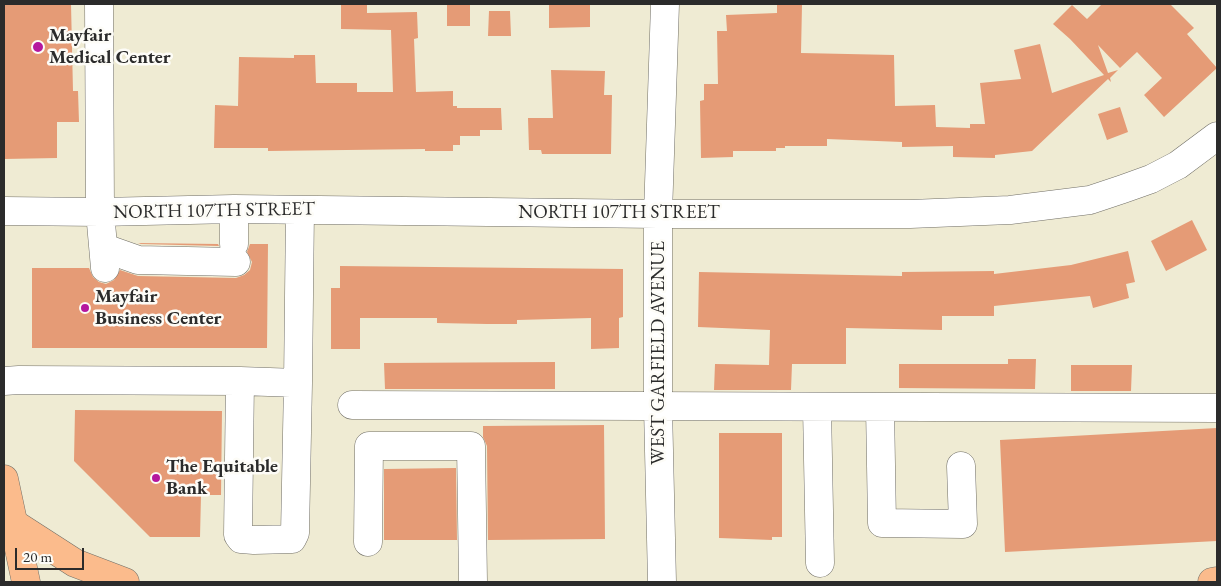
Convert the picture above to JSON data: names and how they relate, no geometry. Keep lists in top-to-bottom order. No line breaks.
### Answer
{"streets":{"street":["NORTH 107TH STREET","WEST GARFIELD AVENUE"]},"crossings":[["NORTH 107TH STREET","WEST GARFIELD AVENUE"]],"places":["Mayfair Medical Center","Mayfair Business Center","The Equitable Bank"],"scale_bar":"20 m"}
